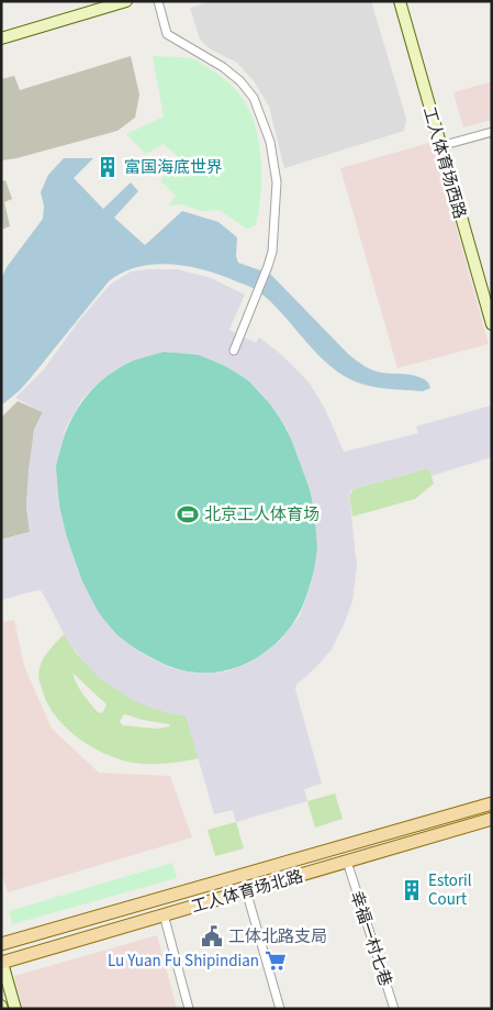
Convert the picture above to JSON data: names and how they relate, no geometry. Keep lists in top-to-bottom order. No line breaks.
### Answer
{"streets":{"main road":["工人体育场北路"],"street":["工人体育场西路","幸福一村七巷"]},"places":{"building":["富国海底世界","Estoril Court"],"sports":["北京工人体育场"],"public building":["工体北路支局"],"supermarket":["Lu Yuan Fu Shipindian"]}}
